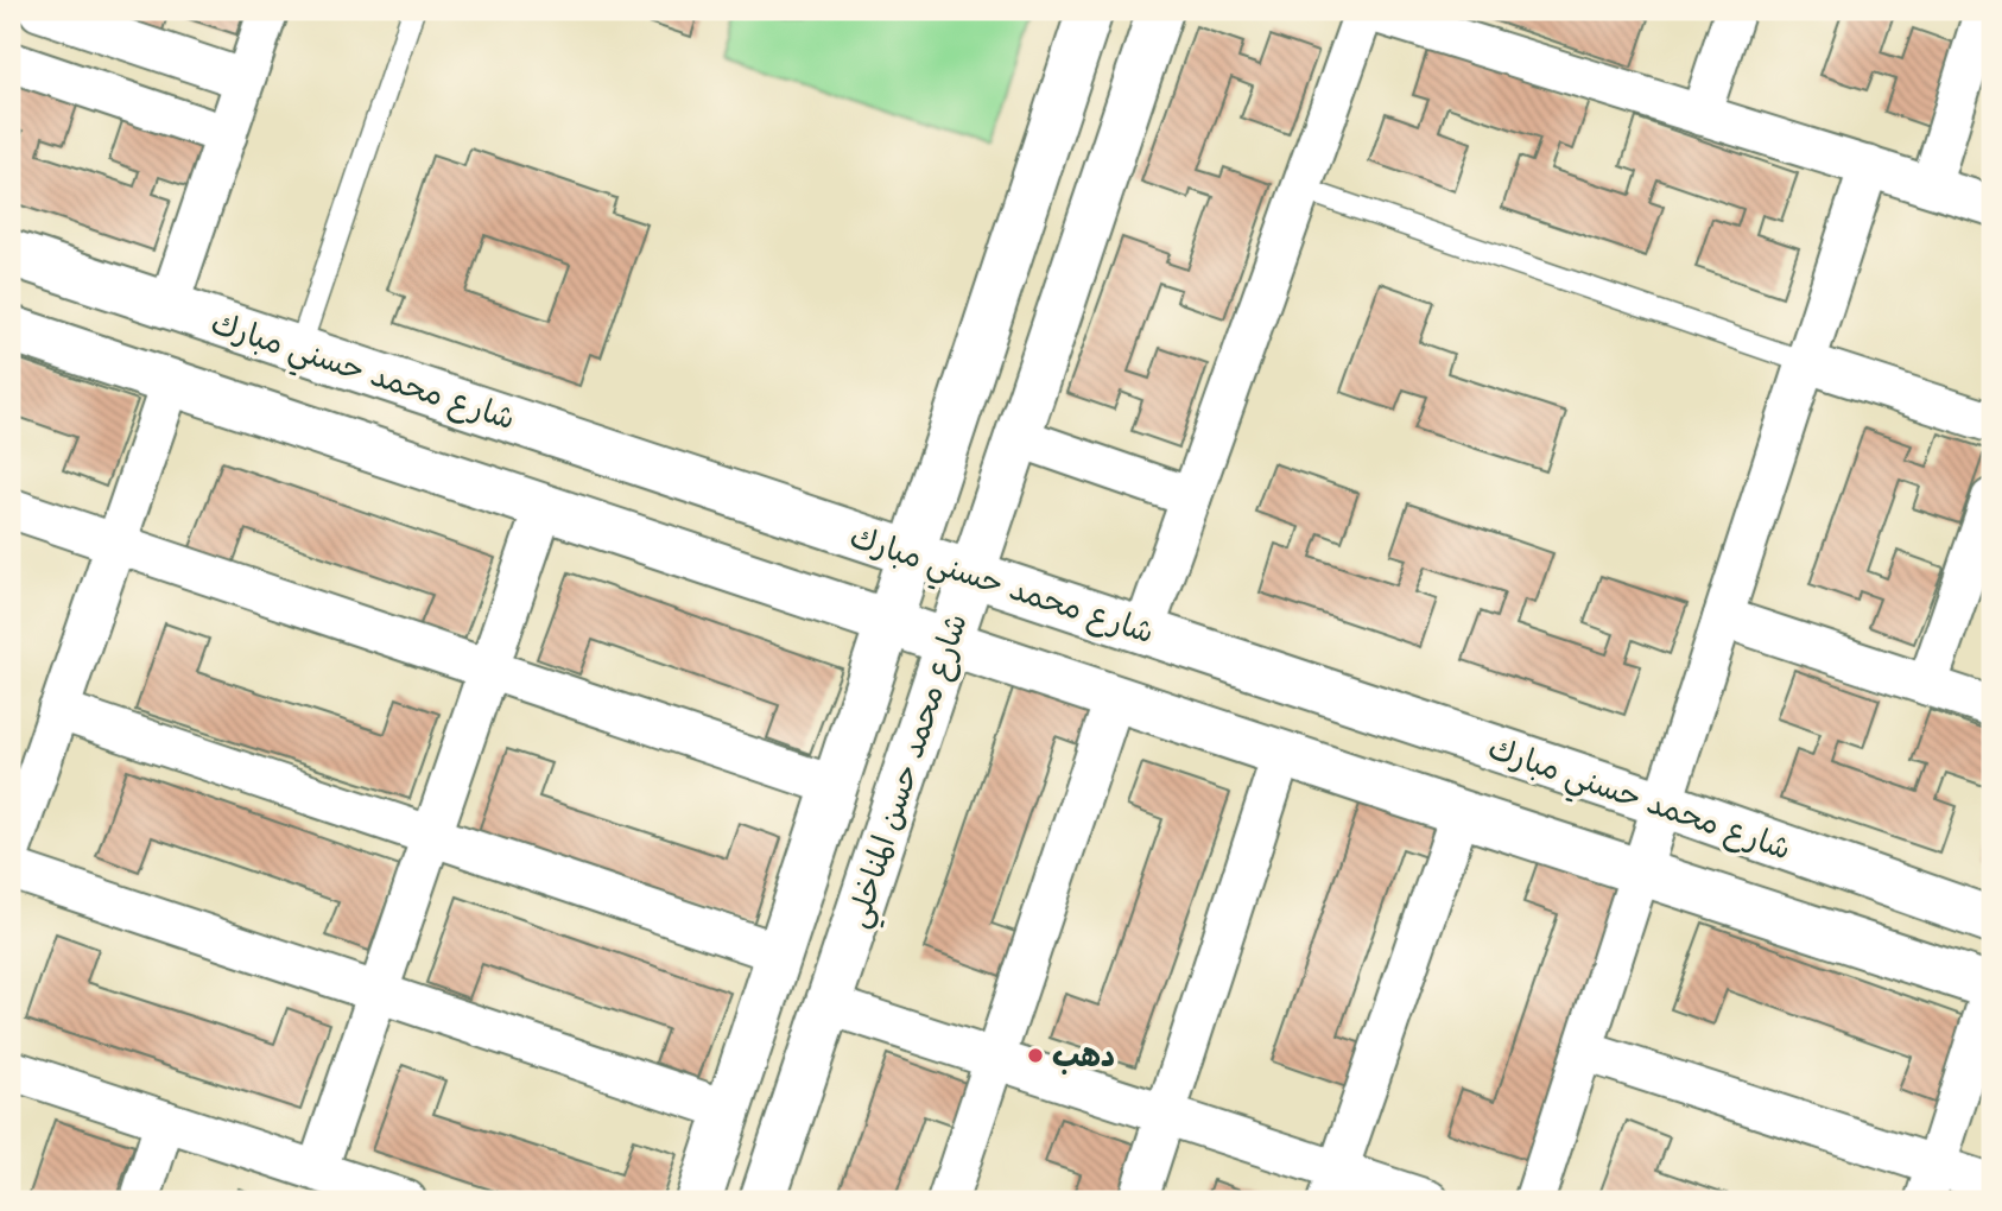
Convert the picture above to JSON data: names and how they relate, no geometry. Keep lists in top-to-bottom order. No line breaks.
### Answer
{"streets":{"street":["شارع محمد حسني مبارك","شارع محمد حسن المناخلي"]},"crossings":[["شارع محمد حسني مبارك","شارع محمد حسن المناخلي"]],"places":["دهب"]}
